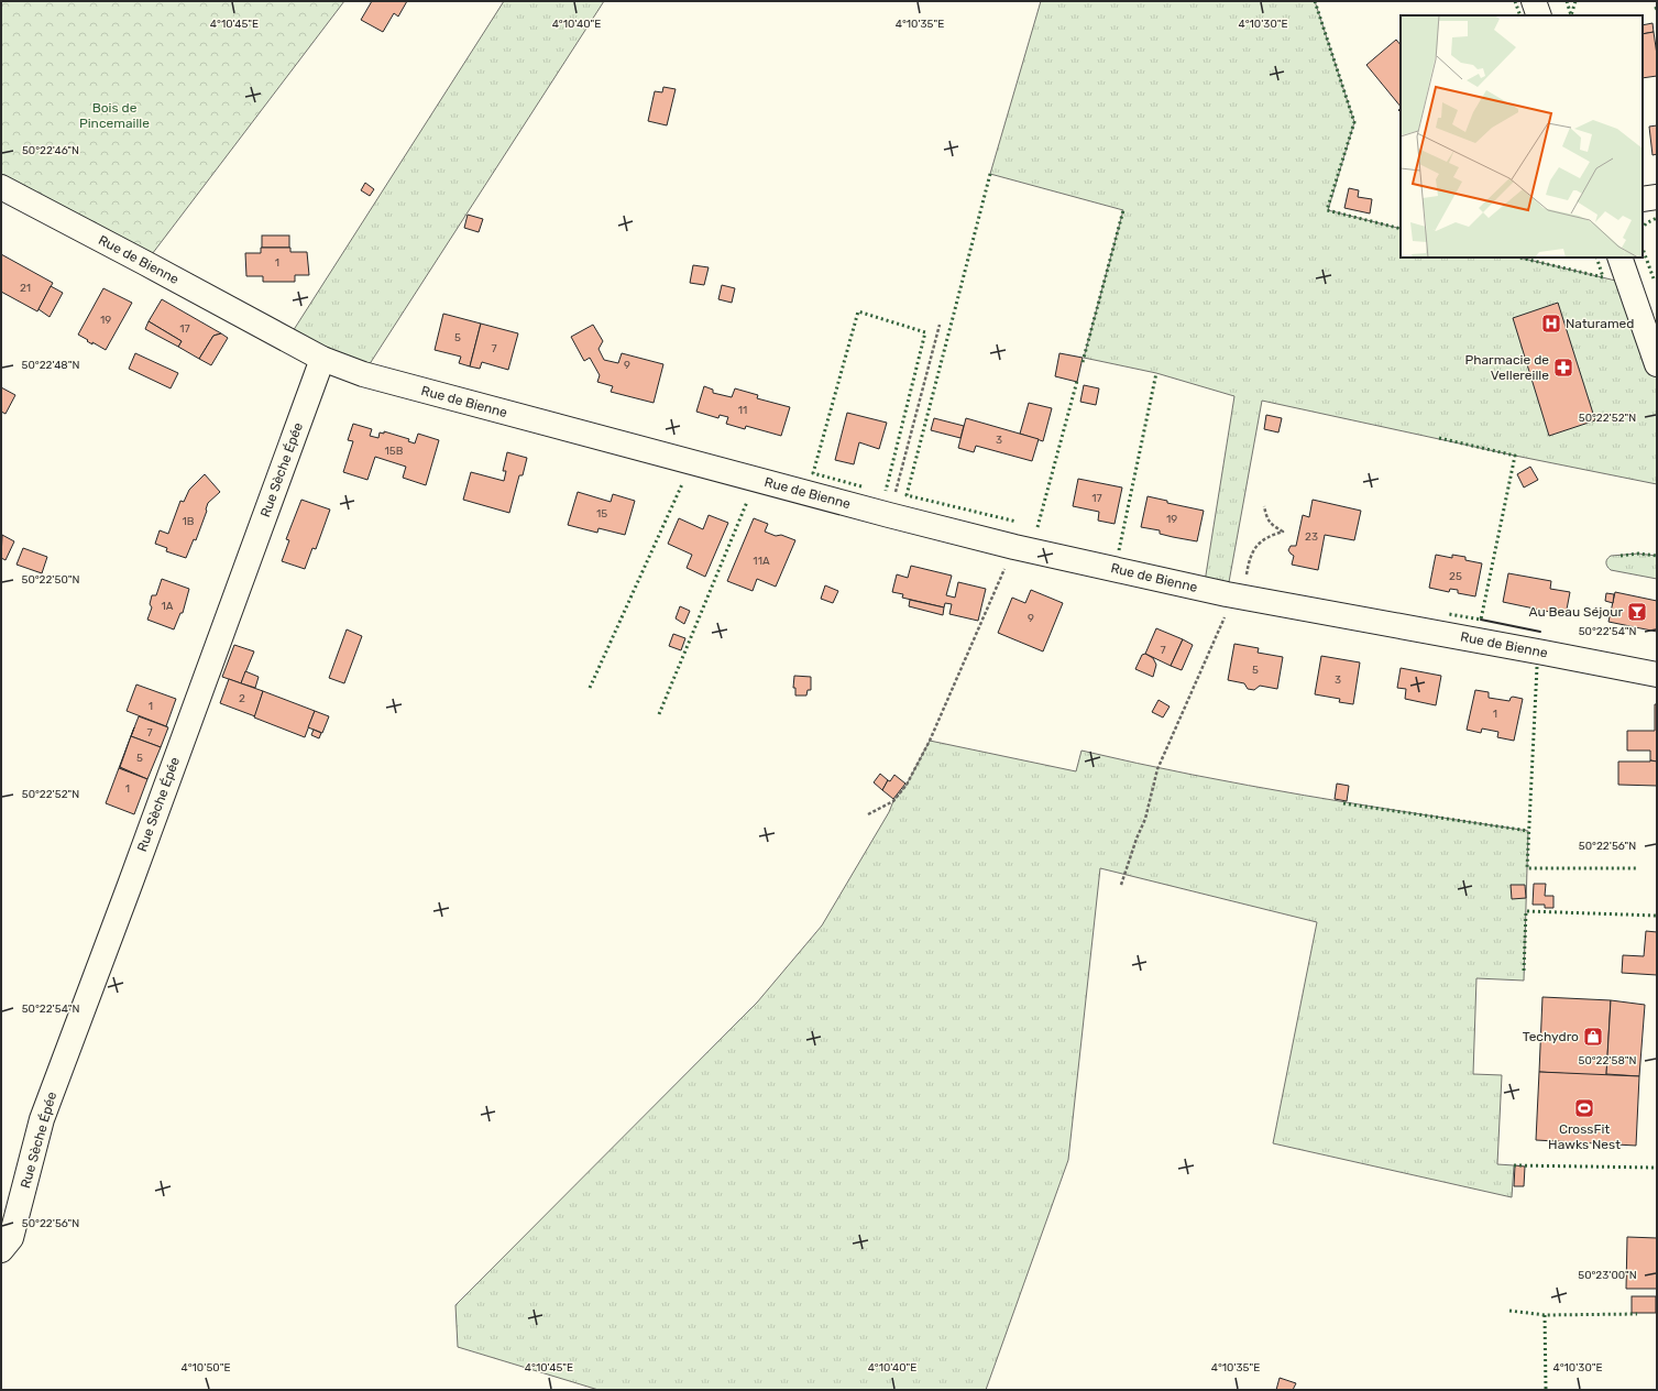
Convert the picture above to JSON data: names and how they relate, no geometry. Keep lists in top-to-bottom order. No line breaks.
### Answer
{"streets":{"street":["Rue de Bienne","Rue Sèche Épée"]},"crossings":[["Rue de Bienne","Rue Sèche Épée"]],"parks":["Bois de Pincemaille"],"places":{"hospital":["Naturamed"],"pharmacy":["Pharmacie de Vellereille"],"bar":["Au Beau Séjour"],"shop":["Techydro"],"sports":["CrossFit Hawks Nest"]},"house_numbers":["1","21","19","17","5","7","9","11","3","15B","17","15","19","1B","23","11A","25","1A","9","7","5","3","2","1","1","7","5","1"],"coordinates":["4°10'45\"E","4°10'40\"E","4°10'35\"E","4°10'30\"E","50°22'46\"N","50°22'48\"N","50°22'52\"N","50°22'50\"N","50°22'54\"N","50°22'56\"N","50°22'58\"N","50°23'00\"N","4°10'50\"E"]}
